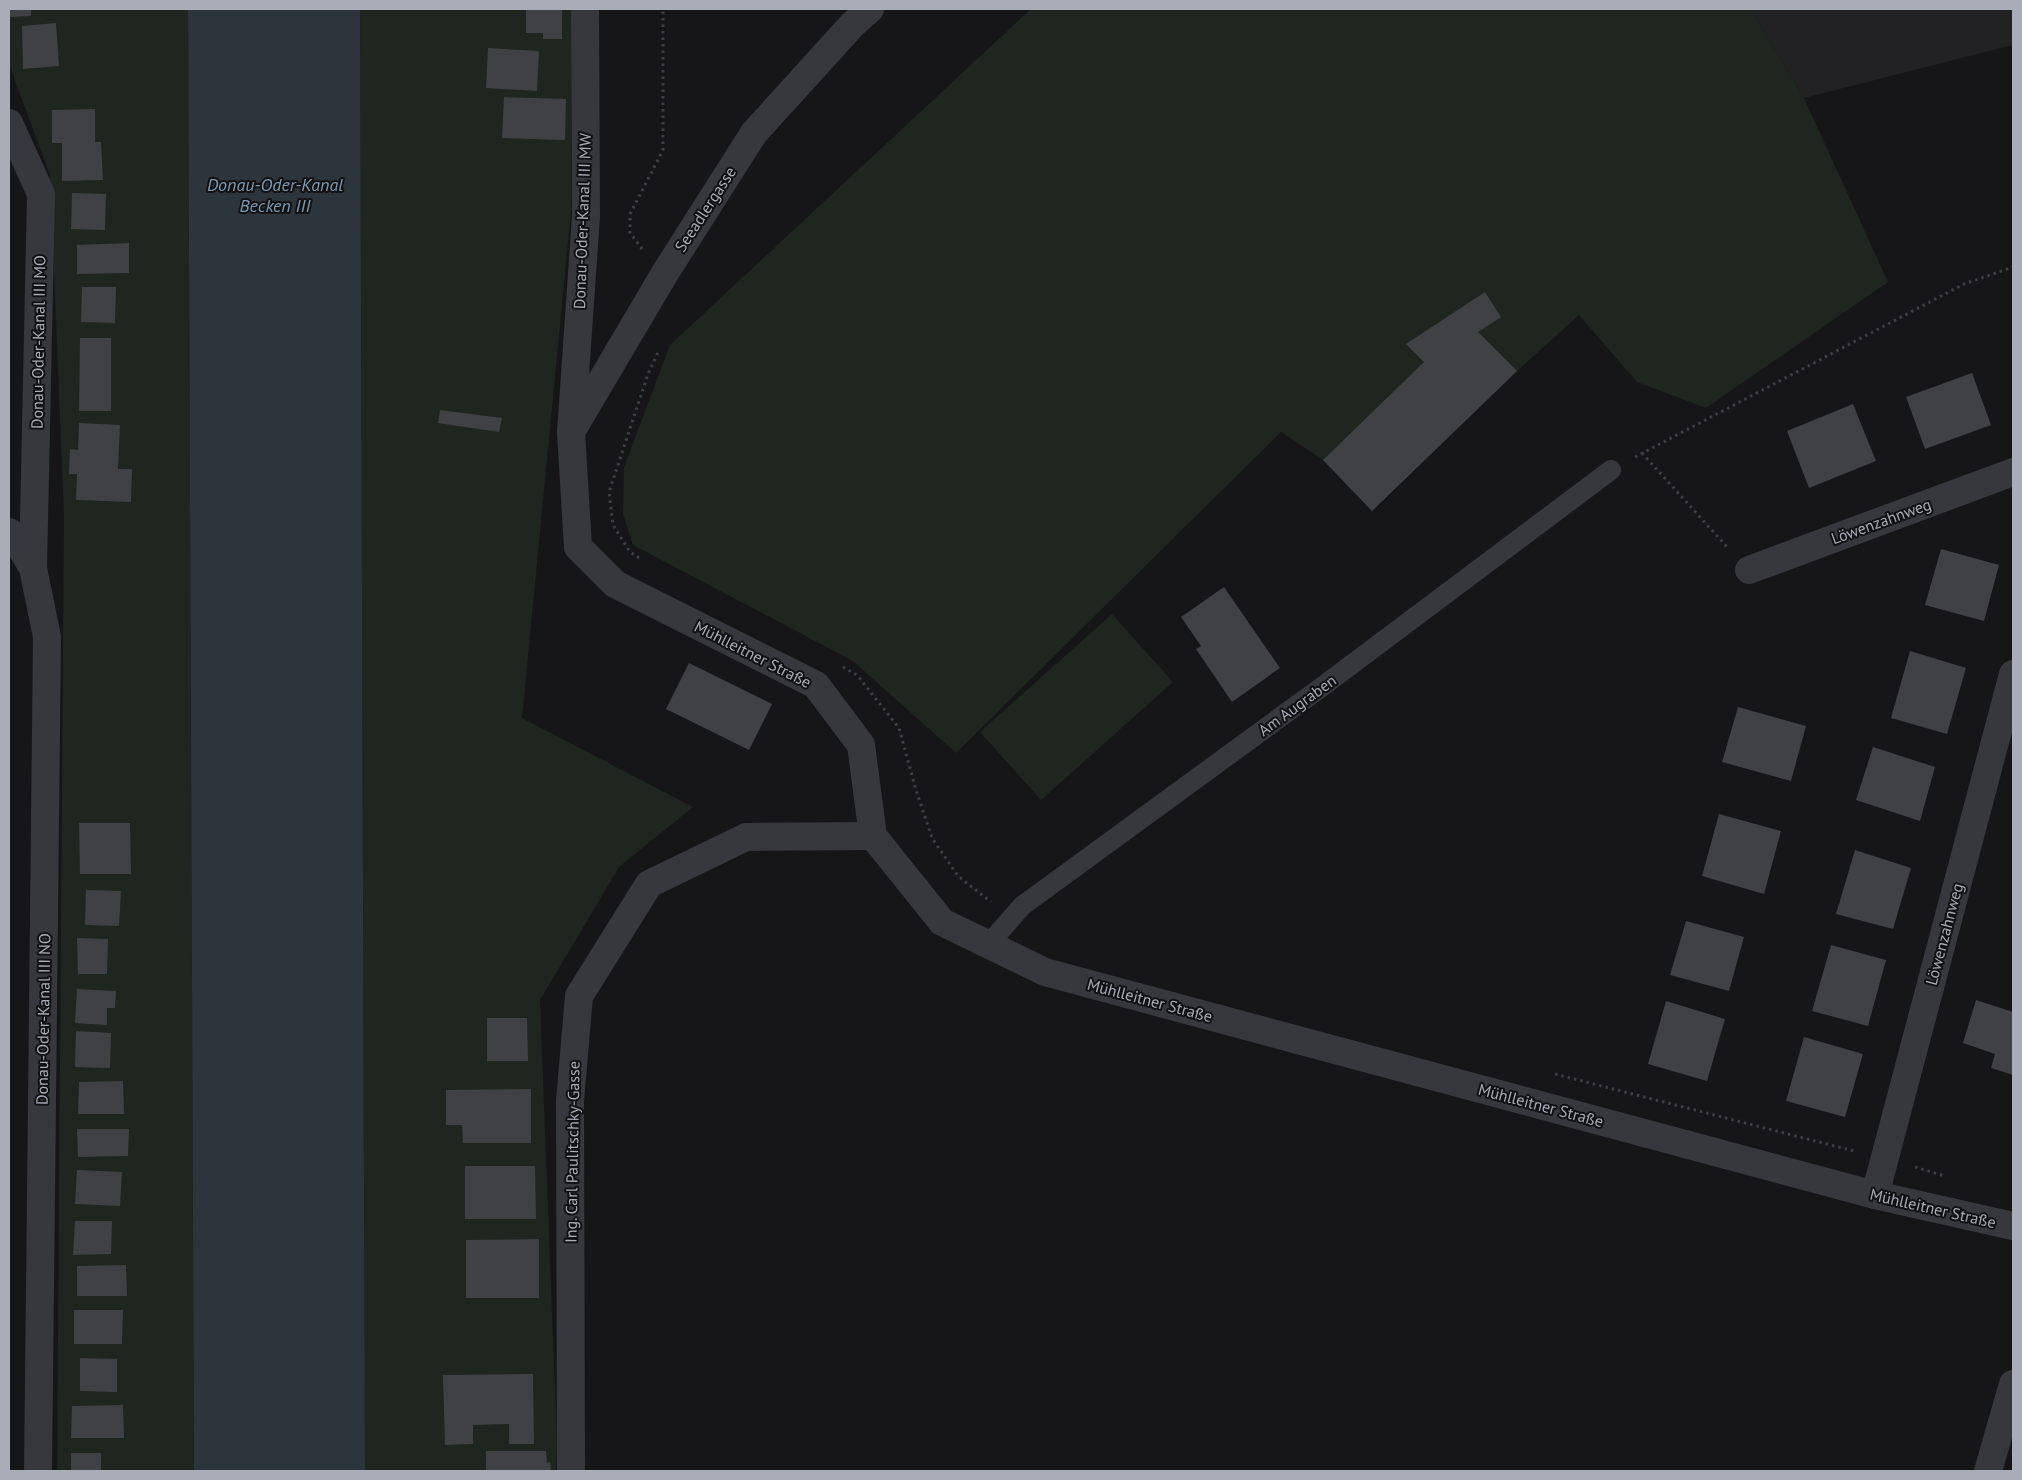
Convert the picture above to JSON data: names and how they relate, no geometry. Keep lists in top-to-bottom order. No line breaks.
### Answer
{"streets":{"street":["Seeadlergasse","Donau-Oder-Kanal III MW","Donau-Oder-Kanal III MO","Löwenzahnweg","Mühlleitner Straße","Donau-Oder-Kanal III NO","Ing. Carl Paulitschky-Gasse"],"lane":["Am Augraben"]},"crossings":[["Seeadlergasse","Donau-Oder-Kanal III MW"],["Seeadlergasse","Mühlleitner Straße"],["Donau-Oder-Kanal III MW","Mühlleitner Straße"],["Donau-Oder-Kanal III MO","Donau-Oder-Kanal III NO"],["Löwenzahnweg","Mühlleitner Straße"],["Mühlleitner Straße","Am Augraben"],["Mühlleitner Straße","Ing. Carl Paulitschky-Gasse"]],"water":["Donau-Oder-Kanal Becken III"]}
